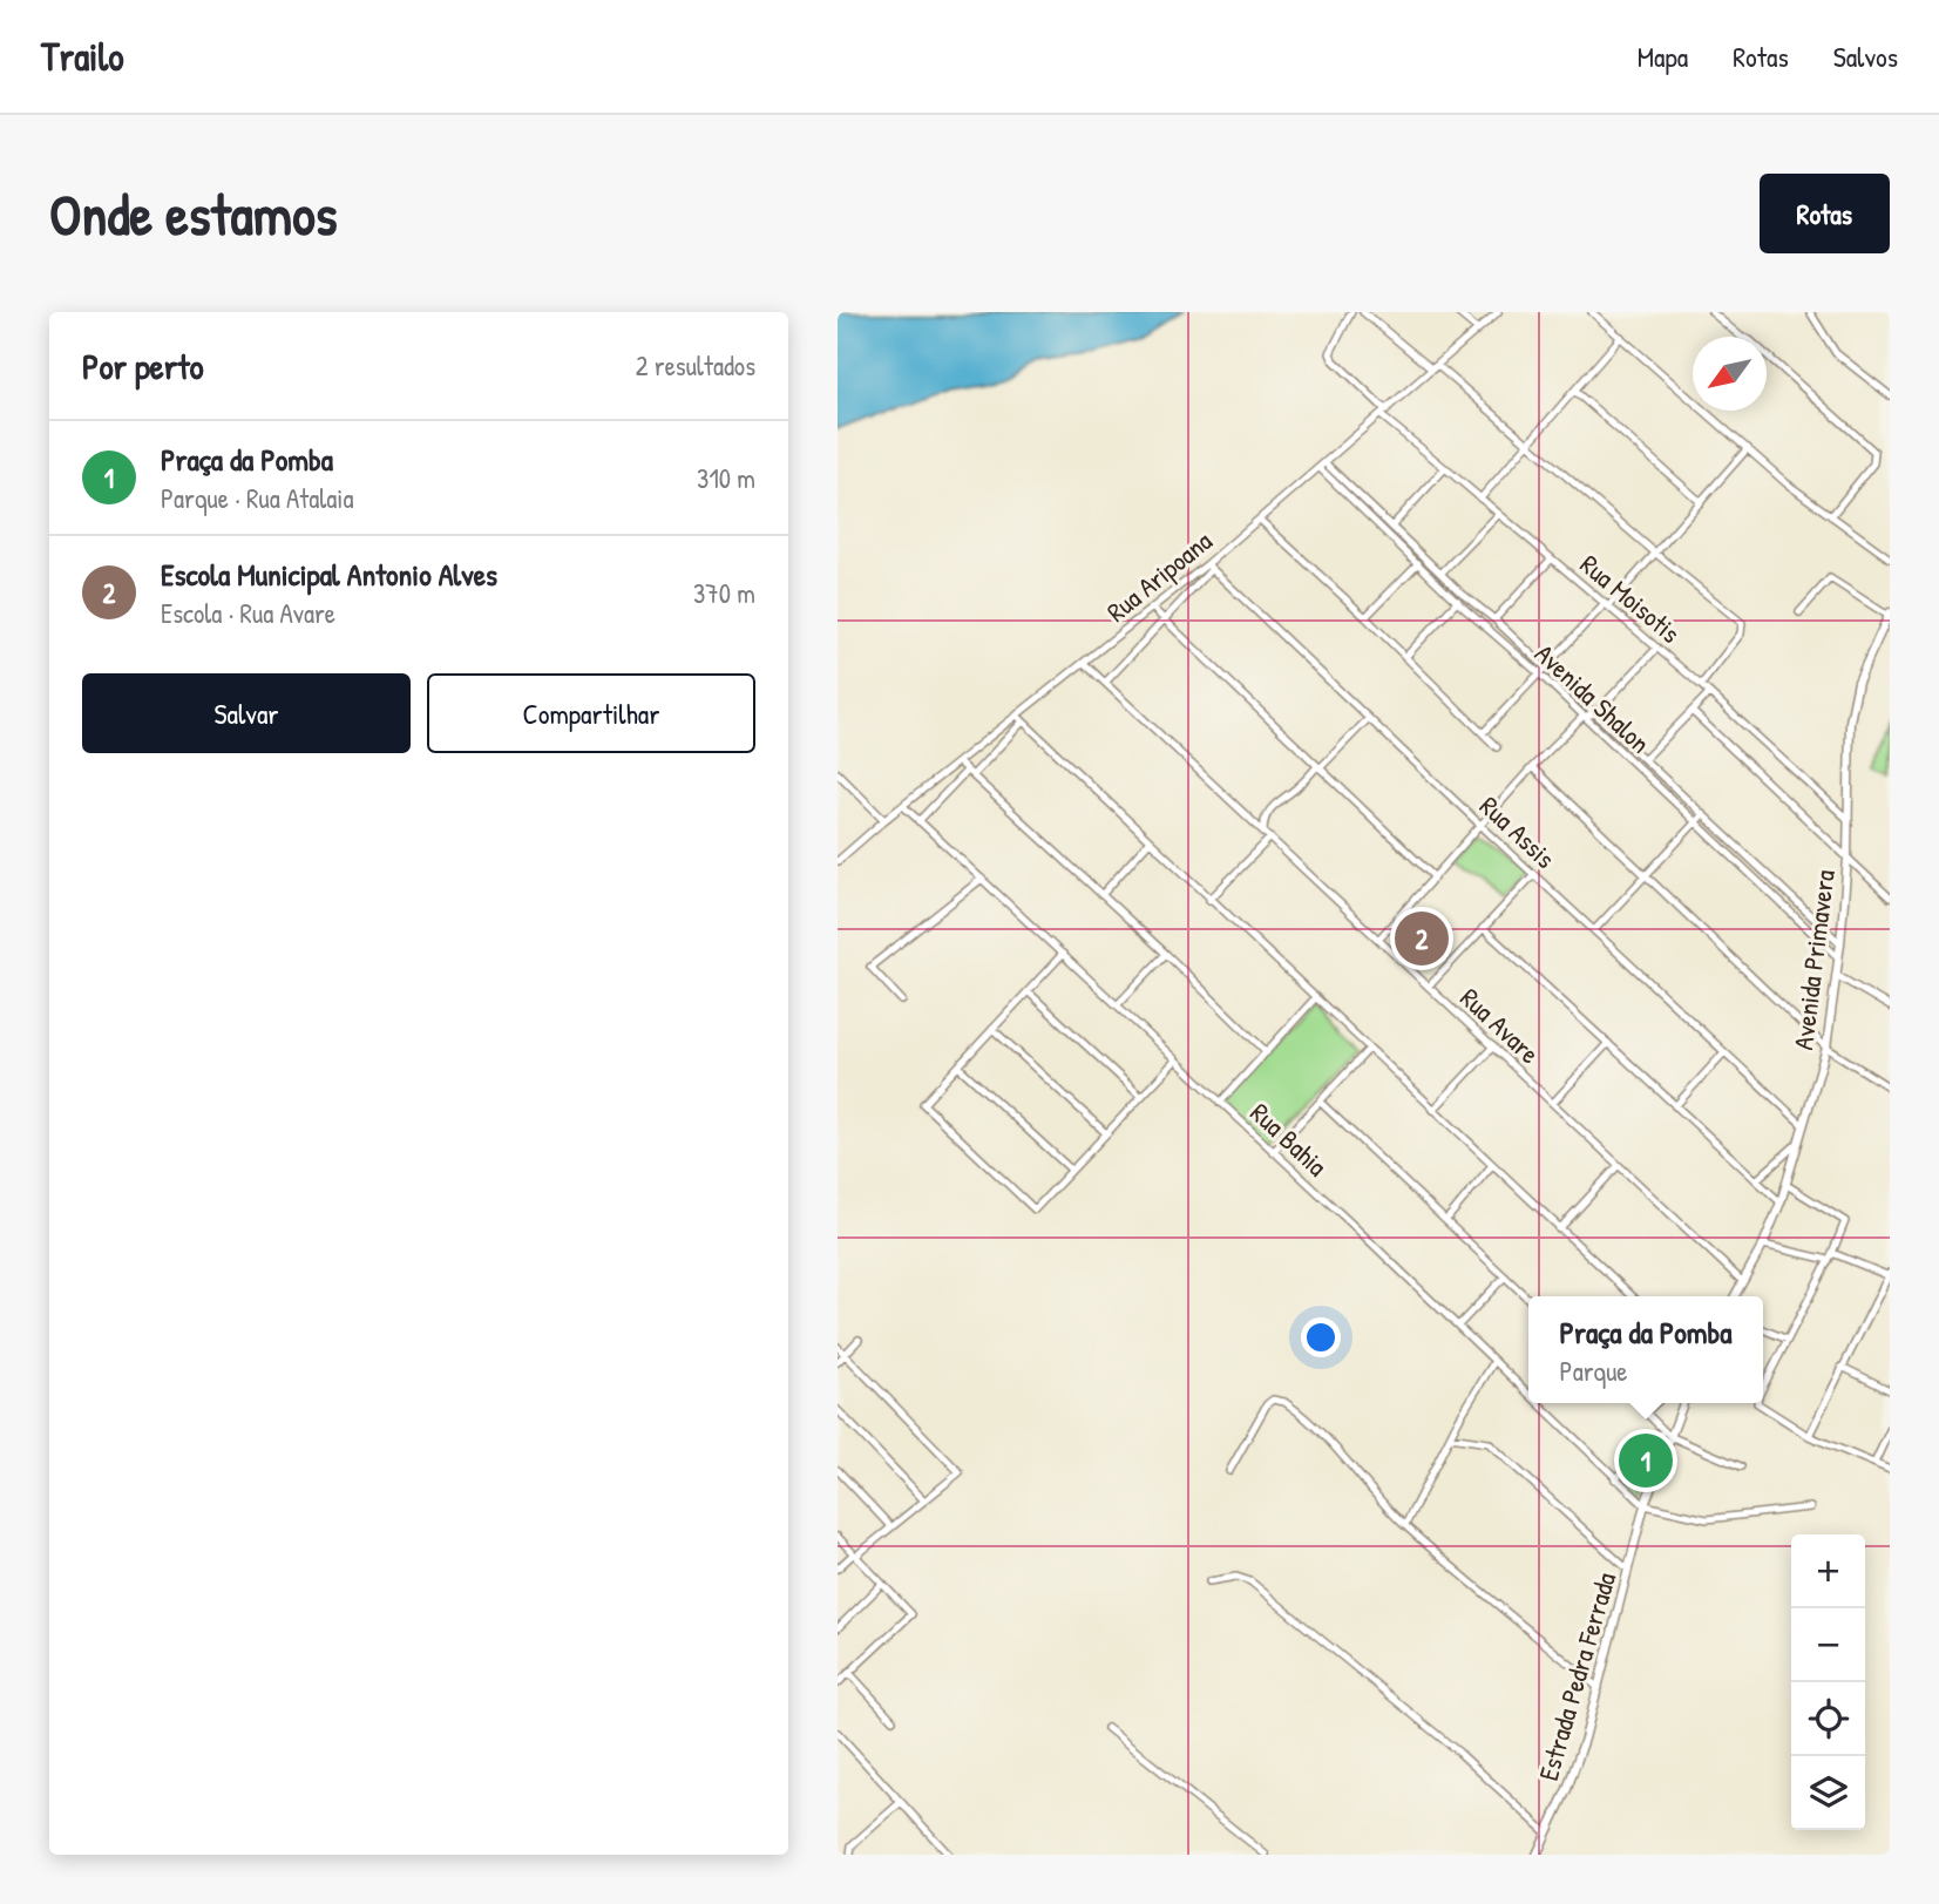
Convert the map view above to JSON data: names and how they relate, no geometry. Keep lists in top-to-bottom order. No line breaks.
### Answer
{"streets":{"street":["Rua Aripoana","Rua Moisotis","Avenida Shalon","Rua Assis","Avenida Primavera","Rua Avare","Rua Bahia","Estrada Pedra Ferrada"]},"crossings":[["Rua Aripoana","Rua Moisotis"],["Rua Aripoana","Avenida Shalon"],["Rua Aripoana","Rua Assis"],["Rua Aripoana","Rua Avare"],["Rua Aripoana","Rua Bahia"],["Rua Moisotis","Avenida Primavera"],["Avenida Shalon","Avenida Primavera"],["Rua Assis","Avenida Primavera"],["Avenida Primavera","Rua Avare"],["Rua Bahia","Estrada Pedra Ferrada"]],"north":"bottom left","page":{"header":"Trailo","nav":["Mapa","Rotas","Salvos"],"buttons":["Rotas",["Salvar","Compartilhar"]],"title":"Onde estamos","heading":["Por perto","2 resultados"],"list":[{"mark":"1","name":"Praça da Pomba","note":"Parque · Rua Atalaia","value":"310 m"},{"mark":"2","name":"Escola Municipal Antonio Alves","note":"Escola · Rua Avare","value":"370 m"}],"pins":["2","1"],"popup":["Praça da Pomba","Parque"],"map_buttons":["+","−"]}}
